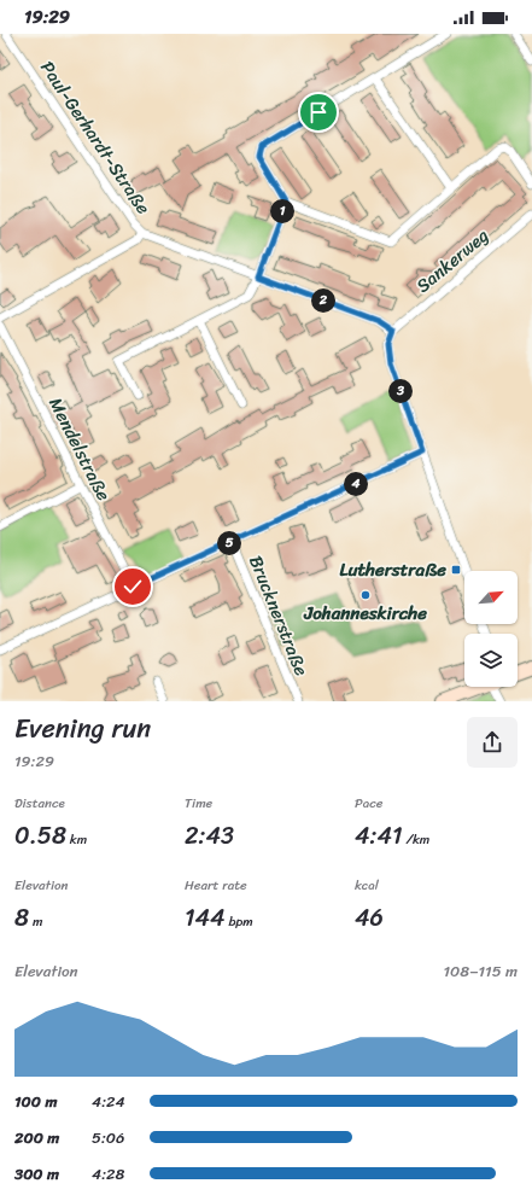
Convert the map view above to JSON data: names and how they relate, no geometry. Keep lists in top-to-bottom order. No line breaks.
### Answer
{"streets":{"street":["Paul-Gerhardt-Straße","Sankerweg","Mendelstraße","Brucknerstraße"]},"crossings":[["Paul-Gerhardt-Straße","Sankerweg"]],"places":{"transit":["Lutherstraße"],"other":["Johanneskirche"]},"north":"top right","page":{"status":"19:29","pins":["1","2","3","4","5"],"heading":["Evening run","19:29"],"stats":[["Distance","0.58 km"],["Time","2:43"],["Pace","4:41 /km"],["Elevation","8 m"],["Heart rate","144 bpm"],["kcal","46"]],"chart":["Elevation","108–115 m"],"list":[{"name":"100 m","note":"4:24"},{"name":"200 m","note":"5:06"},{"name":"300 m","note":"4:28"}]}}
